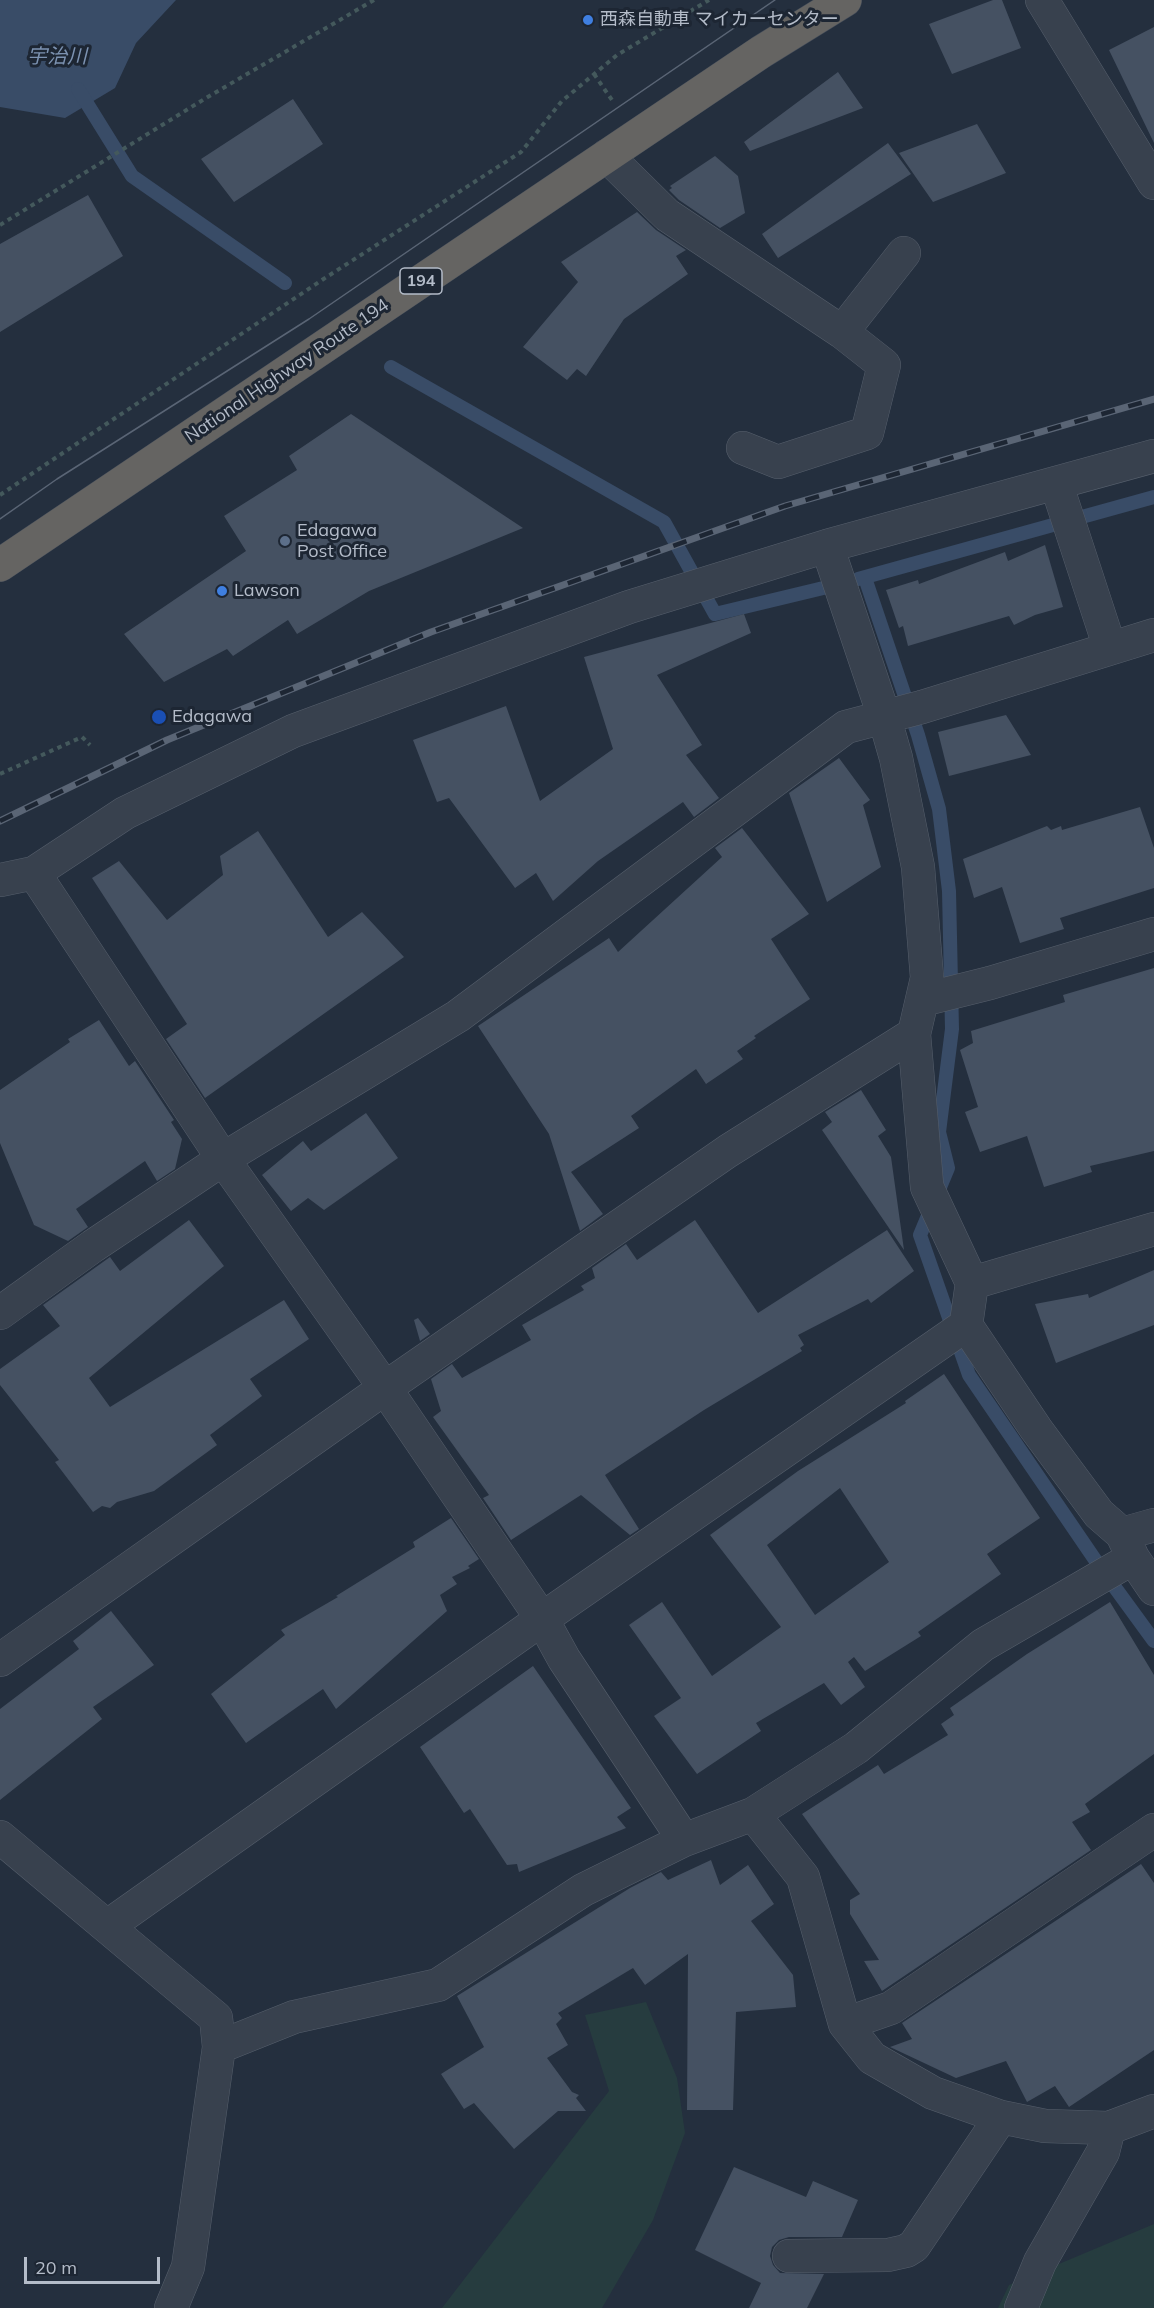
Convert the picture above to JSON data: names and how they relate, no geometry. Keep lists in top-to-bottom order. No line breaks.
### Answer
{"streets":{"highway":["194","National Highway Route 194"]},"water":["宇治川"],"places":["西森自動車 マイカーセンター","Edagawa Post Office","Lawson","Edagawa"],"scale_bar":"20 m"}
